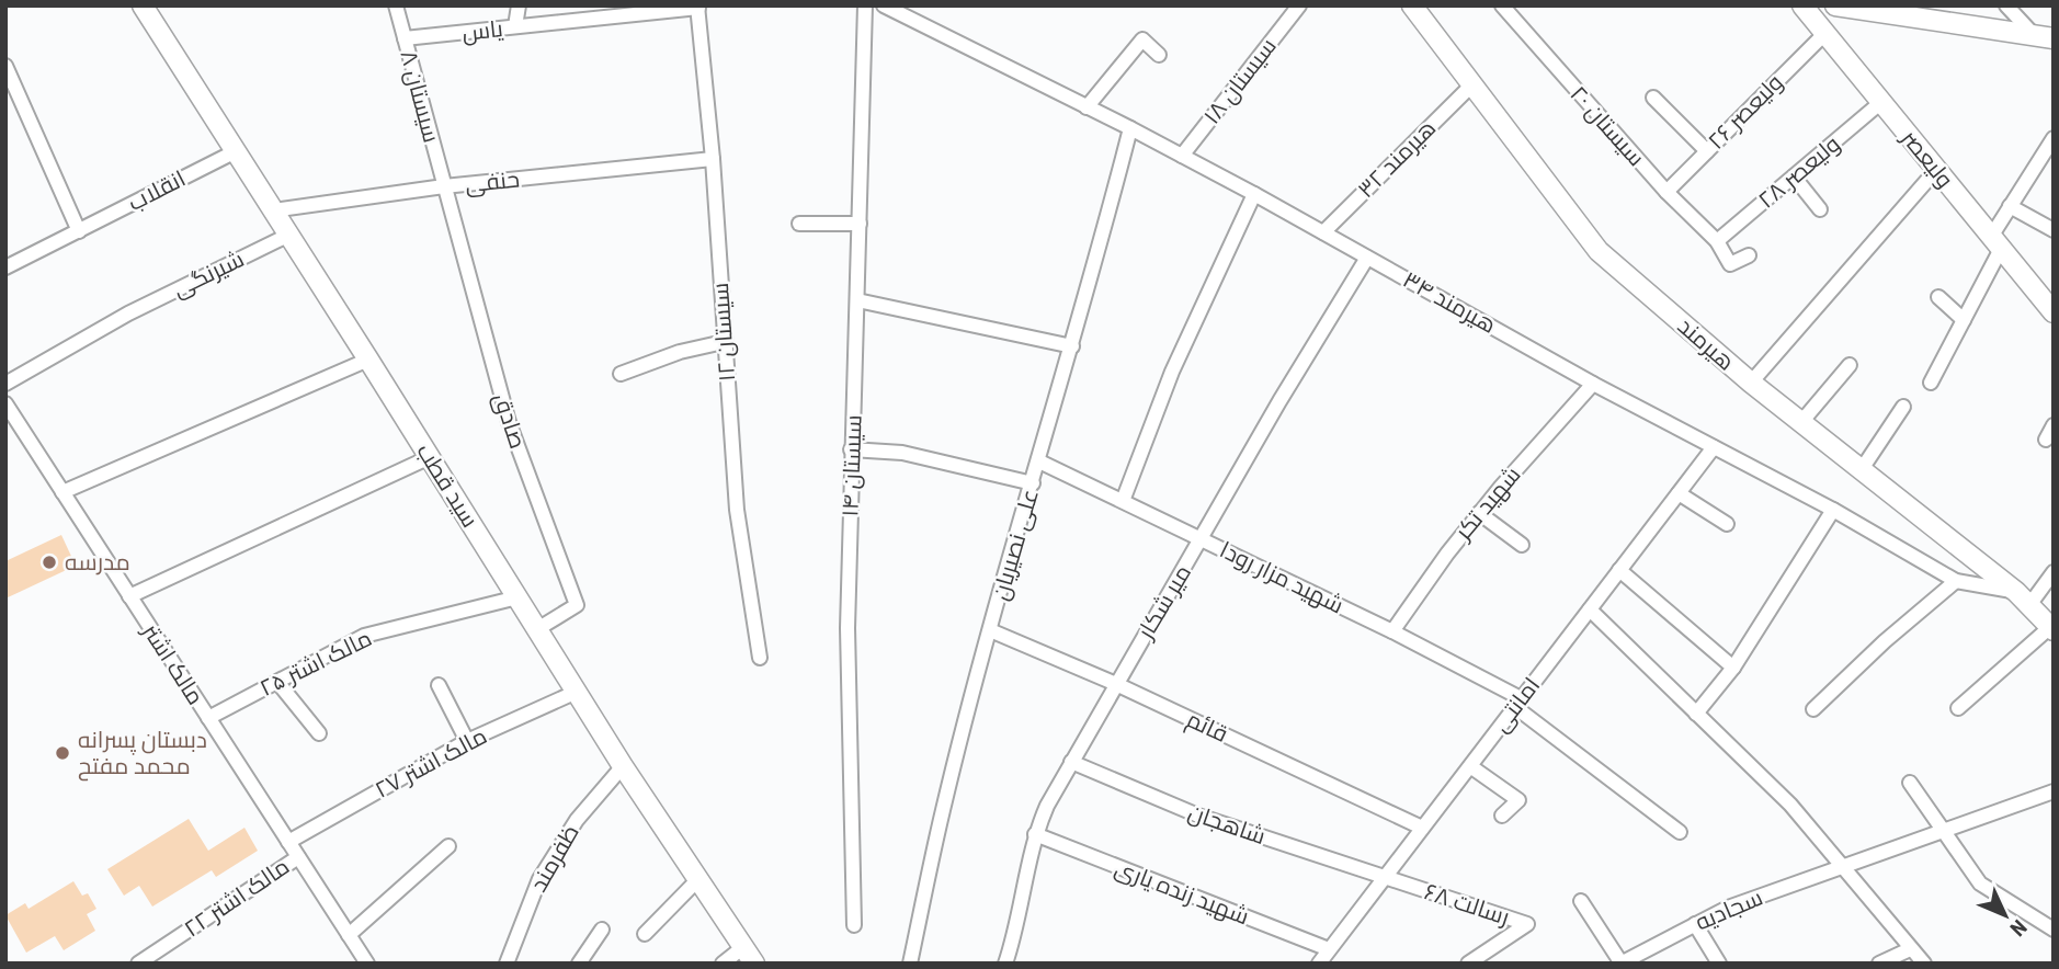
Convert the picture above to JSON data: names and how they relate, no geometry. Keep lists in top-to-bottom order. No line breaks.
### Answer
{"streets":{"street":["یاس","سیستان ۱۸","سیستان ۸","ولیعصر ۲۶","سیستان ۲۰","هیرمند ۳۲","ولیعصر","ولیعصر ۲۸","حنفی","انقلاب","شیرنگی","هیرمند ۳۴","سیستان ۱۲","هیرمند","صادق","سیستان ۱۴","سید قطب","شهید تکر","علی نصیریان","شهید مزار رودا","میر شکار","مالک اشتر ۲۵","مالک اشتر","امانتی","قائم","مالک اشتر ۲۷","شاهجان","ظفرمند","شهید زنده یاری","مالک اشتر ۲۲","رسالت ۶۸","سجادیه"]},"crossings":[["یاس","سیستان ۸"],["یاس","سیستان ۱۲"],["سیستان ۱۸","هیرمند ۳۴"],["سیستان ۸","حنفی"],["سیستان ۸","صادق"],["ولیعصر ۲۶","سیستان ۲۰"],["ولیعصر ۲۶","ولیعصر"],["سیستان ۲۰","ولیعصر ۲۸"],["هیرمند ۳۲","هیرمند ۳۴"],["هیرمند ۳۲","هیرمند"],["ولیعصر","ولیعصر ۲۸"],["حنفی","سیستان ۱۲"],["حنفی","صادق"],["حنفی","سید قطب"],["انقلاب","سید قطب"],["شیرنگی","سید قطب"],["هیرمند ۳۴","هیرمند"],["هیرمند ۳۴","شهید تکر"],["هیرمند ۳۴","علی نصیریان"],["هیرمند ۳۴","میر شکار"],["هیرمند ۳۴","امانتی"],["صادق","سید قطب"],["سید قطب","مالک اشتر ۲۵"],["سید قطب","مالک اشتر ۲۷"],["سید قطب","ظفرمند"],["شهید تکر","شهید مزار رودا"],["علی نصیریان","شهید مزار رودا"],["علی نصیریان","قائم"],["شهید مزار رودا","میر شکار"],["شهید مزار رودا","امانتی"],["میر شکار","قائم"],["میر شکار","شاهجان"],["میر شکار","شهید زنده یاری"],["مالک اشتر ۲۵","مالک اشتر"],["مالک اشتر","مالک اشتر ۲۷"],["مالک اشتر","مالک اشتر ۲۲"],["امانتی","قائم"],["امانتی","شاهجان"],["امانتی","شهید زنده یاری"],["امانتی","رسالت ۶۸"],["شاهجان","رسالت ۶۸"]],"places":["مدرسه","دبستان پسرانه محمد مفتح"],"north":"bottom right"}
